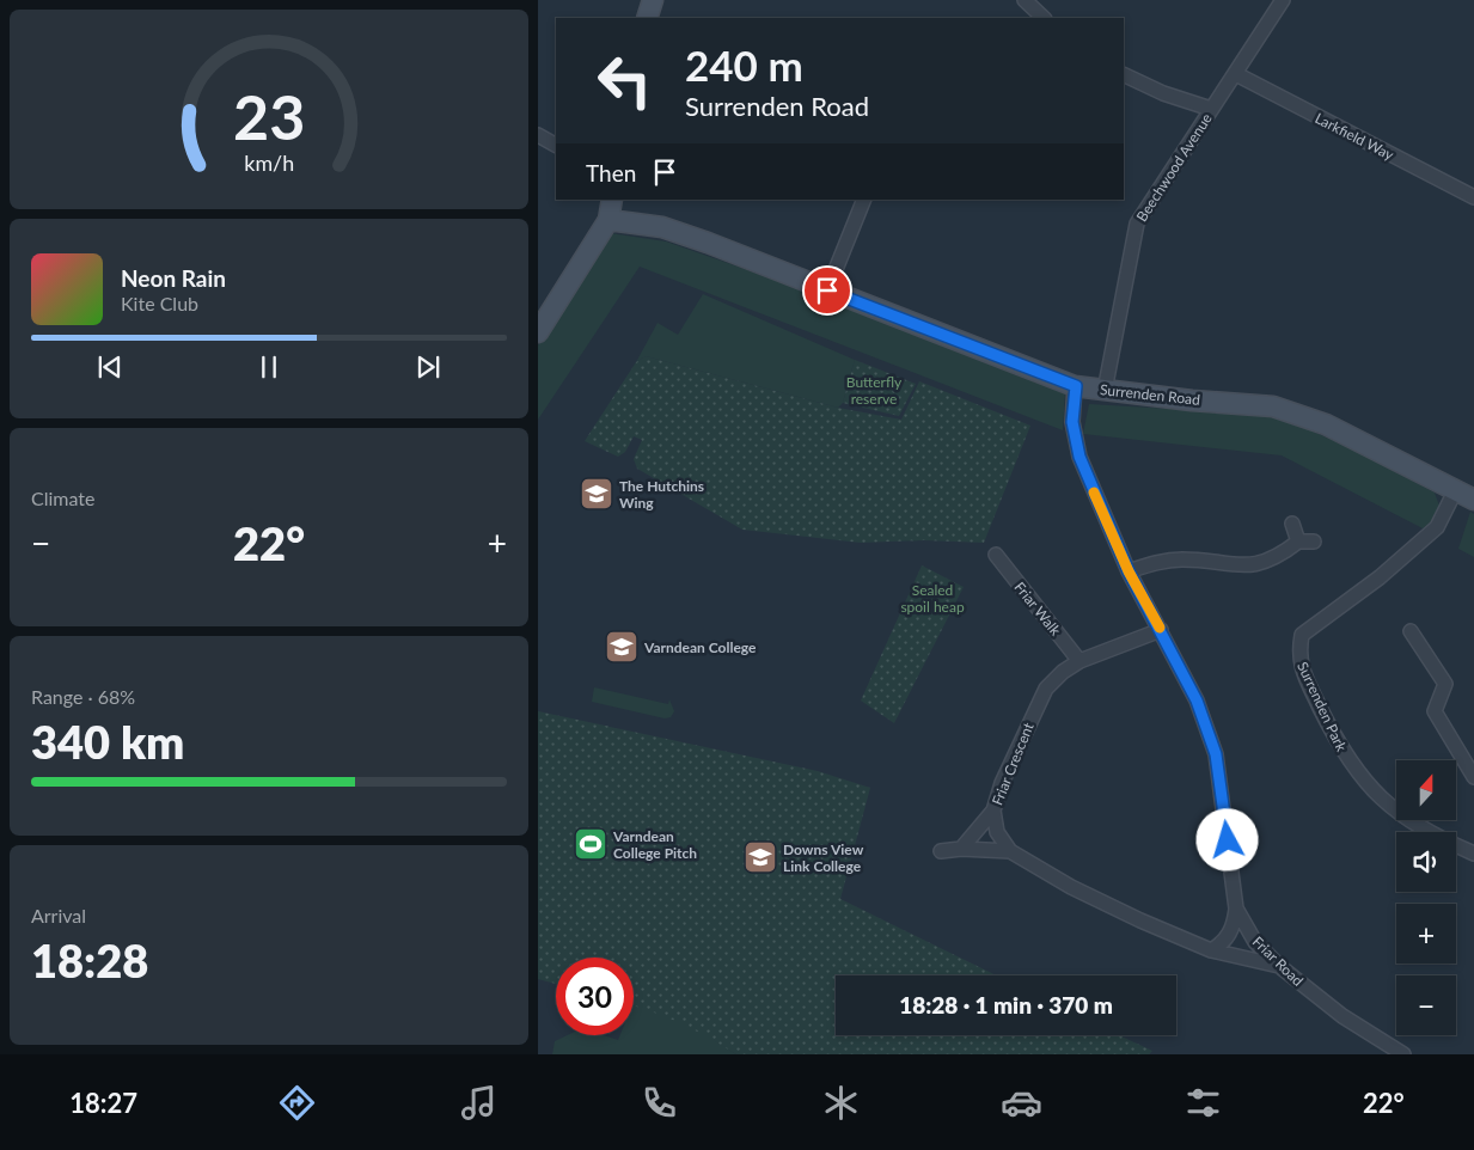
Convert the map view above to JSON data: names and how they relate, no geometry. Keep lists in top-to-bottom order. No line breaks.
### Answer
{"streets":{"street":["Larkfield Way","Beechwood Avenue","Surrenden Road","Friar Walk","Surrenden Park","Friar Crescent","Friar Road"]},"crossings":[["Larkfield Way","Beechwood Avenue"],["Beechwood Avenue","Surrenden Road"],["Surrenden Road","Surrenden Park"],["Surrenden Road","Friar Road"],["Friar Walk","Friar Crescent"],["Friar Crescent","Friar Road"]],"parks":["Butterfly reserve","Sealed spoil heap"],"places":{"school or university":["The Hutchins Wing","Varndean College","Downs View Link College"],"sports":["Varndean College Pitch"]},"north":"top","page":{"turn":["240 m","Surrenden Road"],"then":"Then","song":["Neon Rain","Kite Club"],"tile":["Climate",["Range · 68%","340 km"],["Arrival","18:28"]],"heat":["−","22°","+"],"map_buttons":["+","−"],"limit":"30","trip":"18:28 · 1 min · 370 m","tabs":["18:27","22°"],"gauge":["23","km/h"]}}
